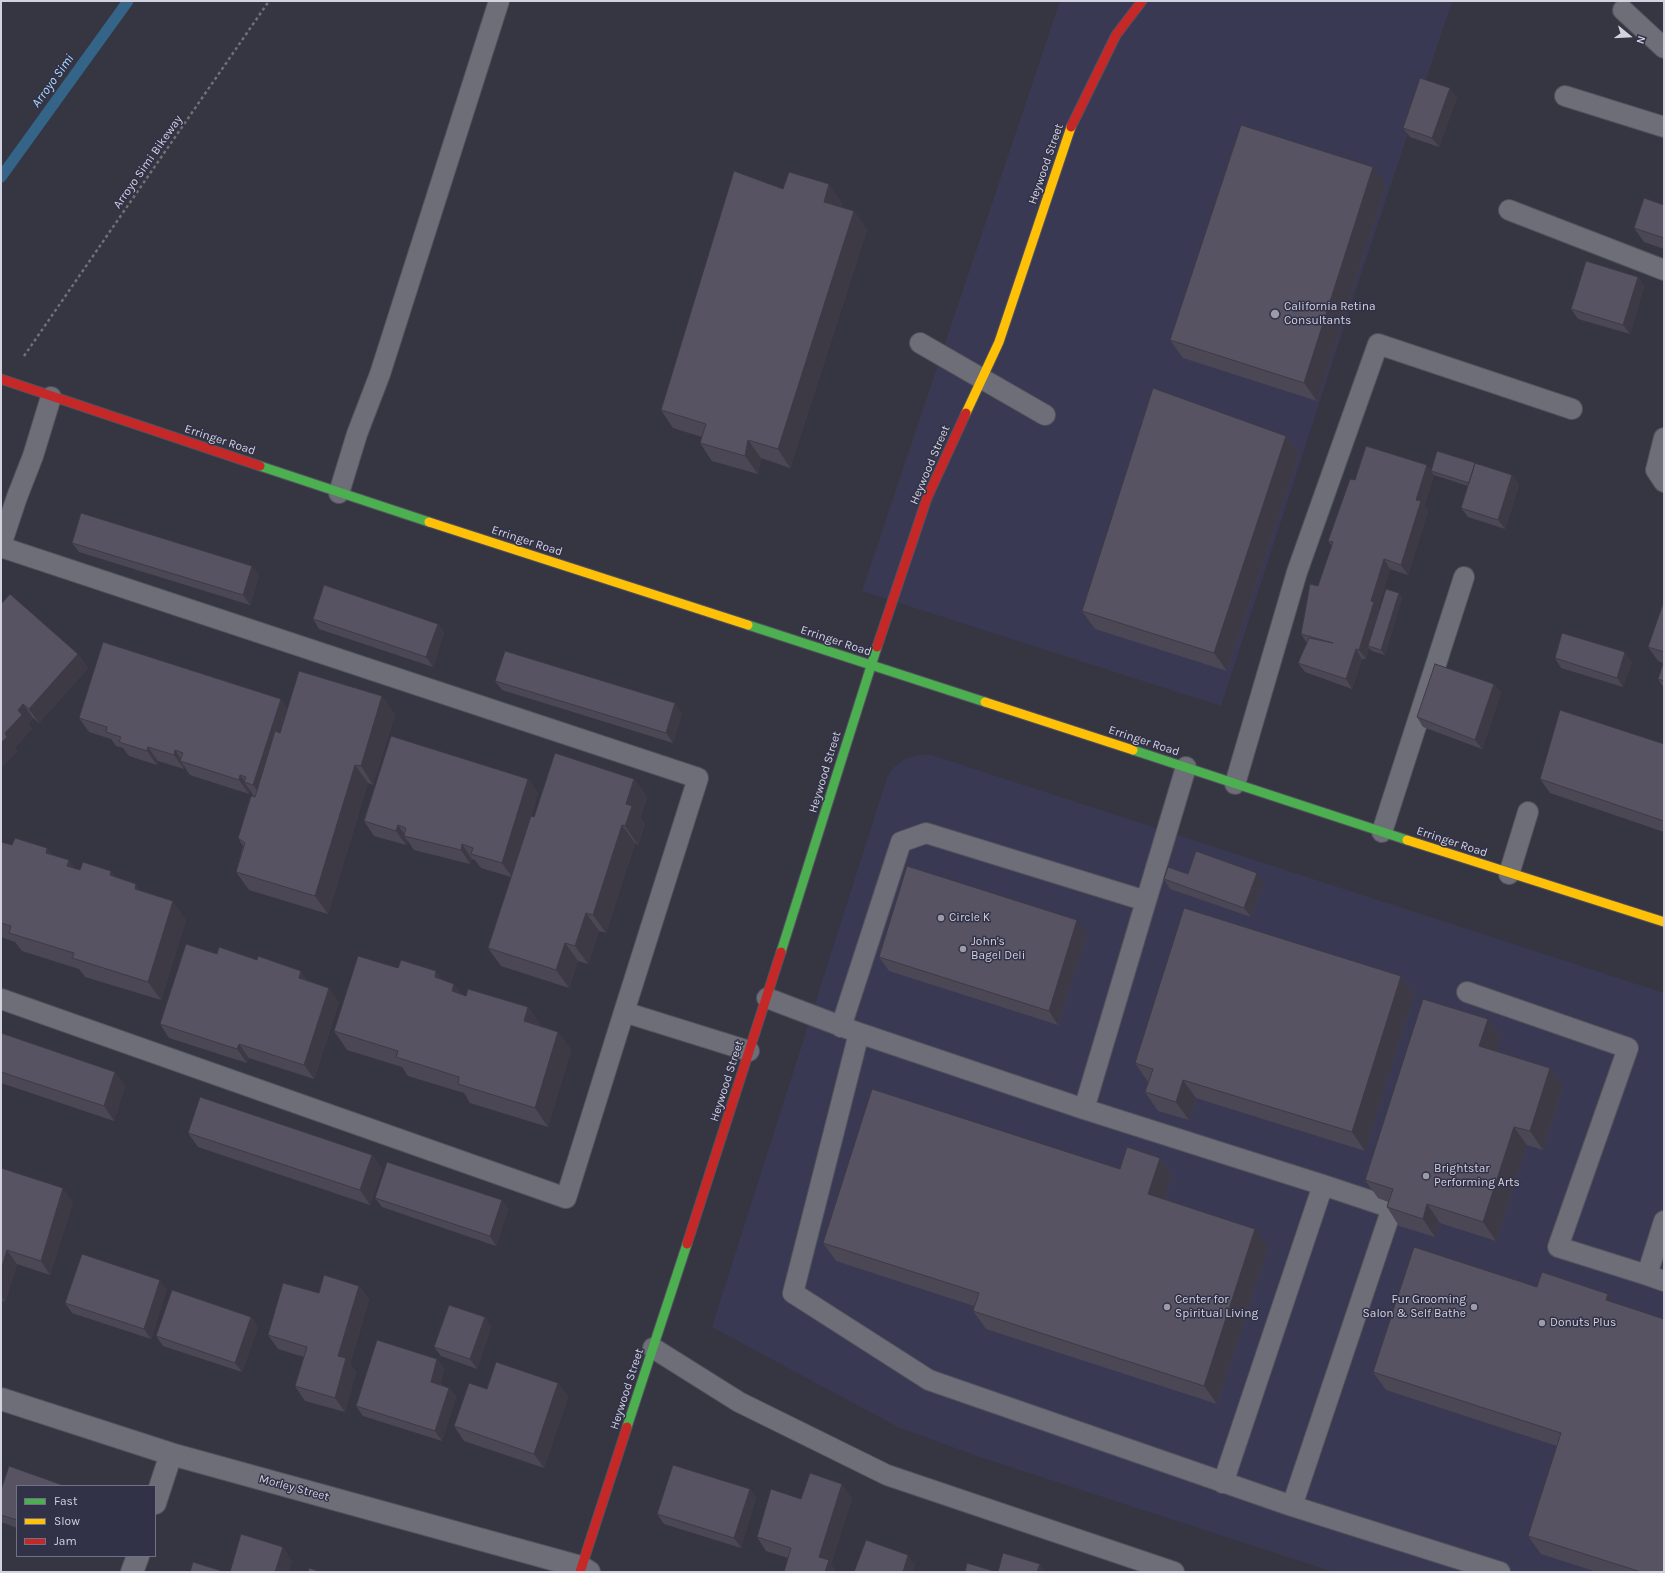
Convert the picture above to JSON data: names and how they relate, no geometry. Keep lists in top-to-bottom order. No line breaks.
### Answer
{"streets":{"main road":["Heywood Street","Erringer Road"],"street":["Morley Street"],"path":["Arroyo Simi Bikeway"]},"crossings":[["Heywood Street","Erringer Road"],["Heywood Street","Morley Street"]],"water":["Arroyo Simi"],"places":["California Retina Consultants","Circle K","John's Bagel Deli","Brightstar Performing Arts","Center for Spiritual Living","Fur Grooming Salon & Self Bathe","Donuts Plus"],"legend":["Fast","Slow","Jam"],"north":"right"}
